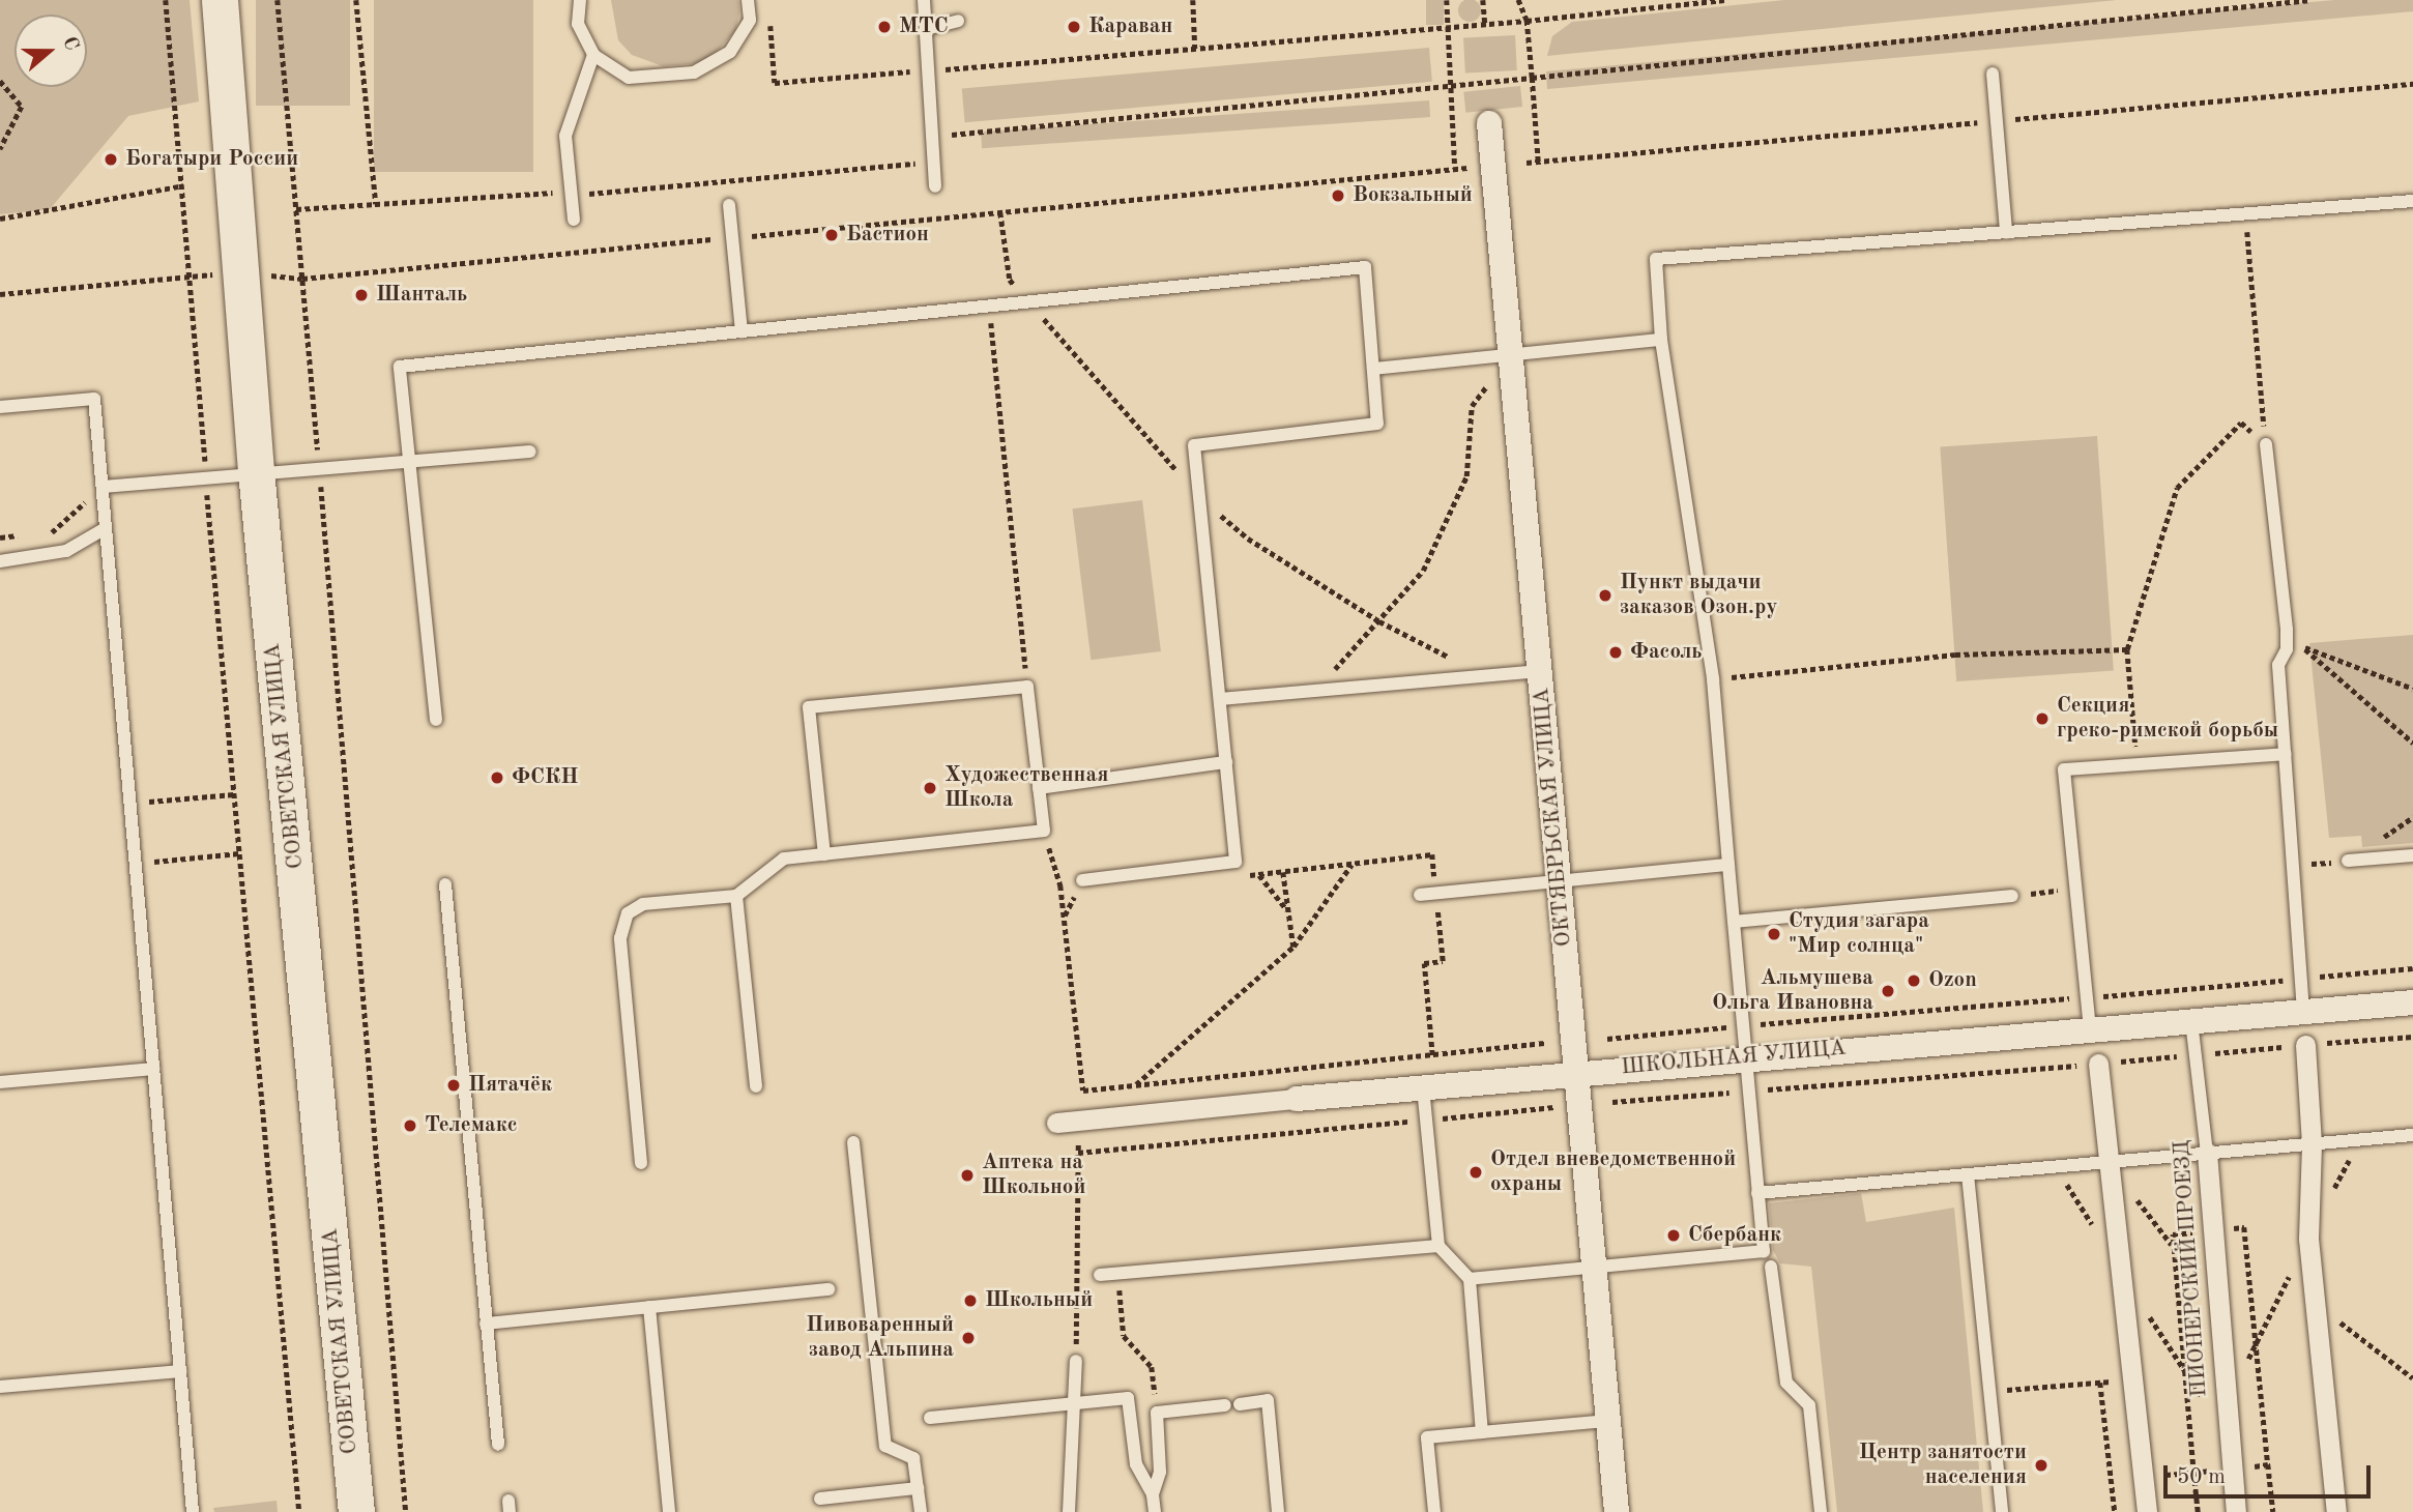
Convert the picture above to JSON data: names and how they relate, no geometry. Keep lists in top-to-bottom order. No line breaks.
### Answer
{"streets":{"main road":["СОВЕТСКАЯ УЛИЦА"],"street":["ОКТЯБРЬСКАЯ УЛИЦА","ШКОЛЬНАЯ УЛИЦА","ПИОНЕРСКИЙ ПРОЕЗД"]},"crossings":[["ОКТЯБРЬСКАЯ УЛИЦА","ШКОЛЬНАЯ УЛИЦА"],["ШКОЛЬНАЯ УЛИЦА","ПИОНЕРСКИЙ ПРОЕЗД"]],"places":["МТС","Караван","Богатыри России","Вокзальный","Бастион","Шанталь","Пункт выдачи заказов Озон.ру","Фасоль","Секция греко-римской борьбы","ФСКН","Художественная Школа","Студия загара \"Мир солнца\"","Ozon","Альмушева Ольга Ивановна","Пятачёк","Телемакс","Отдел вневедомственной охраны","Аптека на Школьной","Сбербанк","Школьный","Пивоваренный завод Альпина","Центр занятости населения"],"scale_bar":"50 m","north":"right"}
